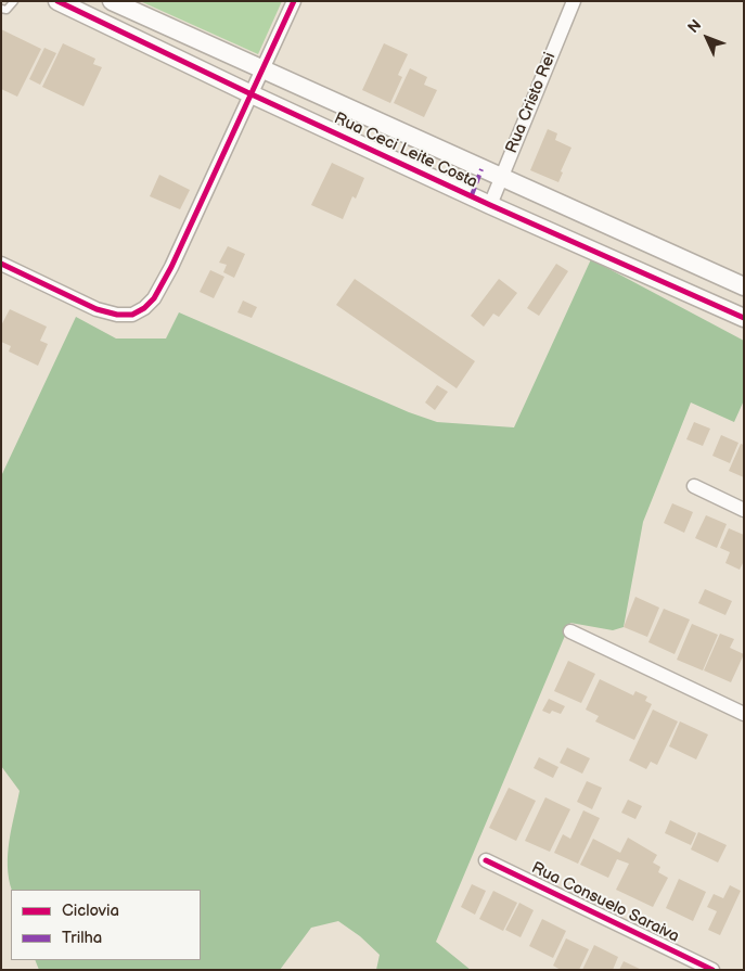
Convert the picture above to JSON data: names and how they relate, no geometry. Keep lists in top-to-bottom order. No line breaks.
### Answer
{"streets":{"street":["Rua Cristo Rei","Rua Ceci Leite Costa","Rua Consuelo Saraiva"]},"crossings":[["Rua Cristo Rei","Rua Ceci Leite Costa"]],"legend":["Ciclovia","Trilha"],"north":"top left"}
